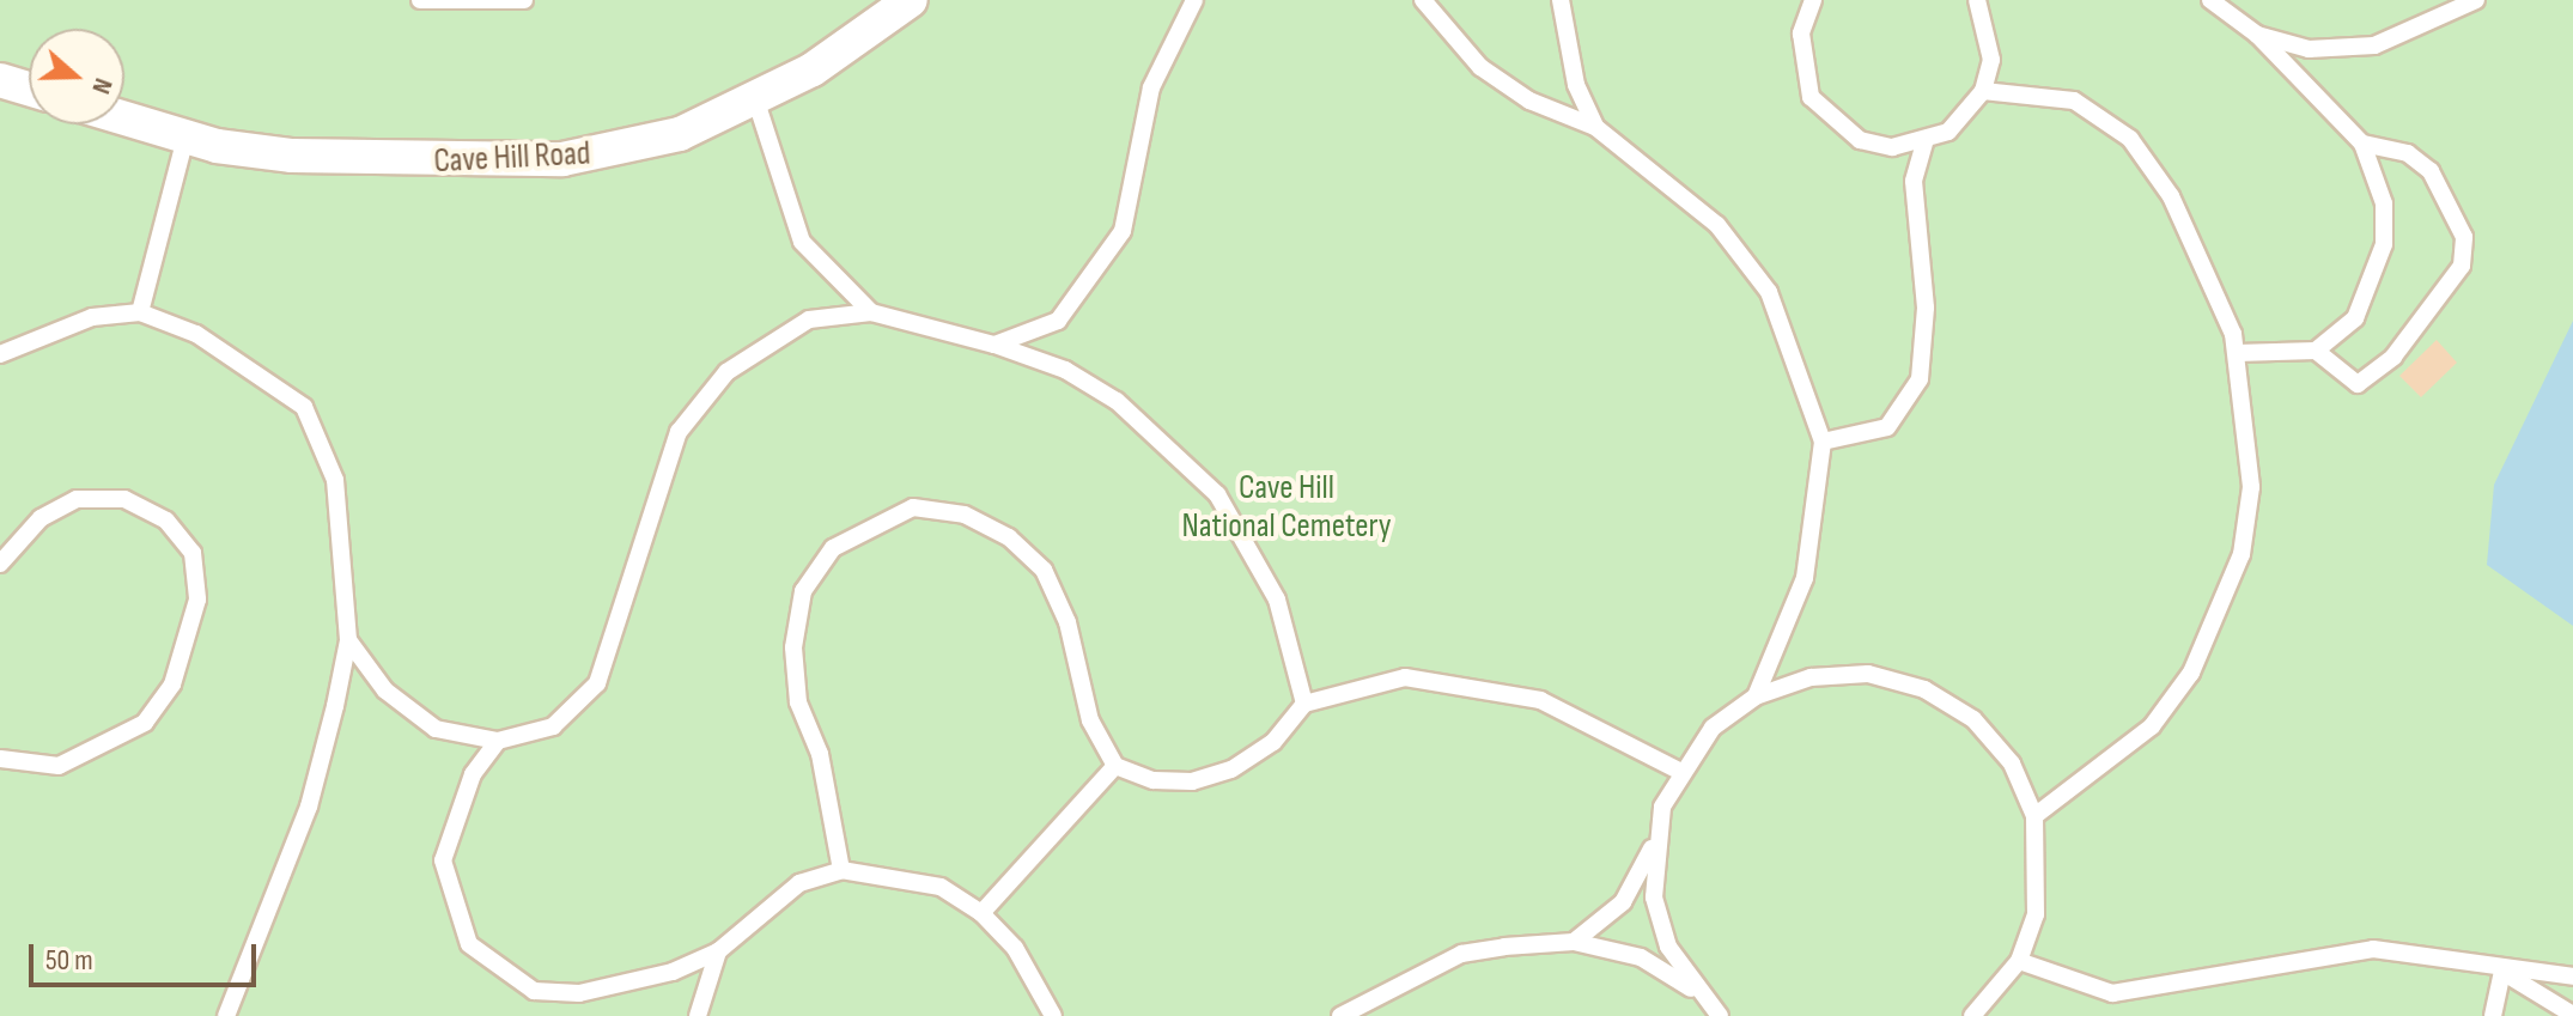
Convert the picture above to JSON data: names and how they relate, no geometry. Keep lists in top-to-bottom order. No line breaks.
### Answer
{"streets":{"street":["Cave Hill Road"]},"parks":["Cave Hill National Cemetery"],"scale_bar":"50 m","north":"right"}
